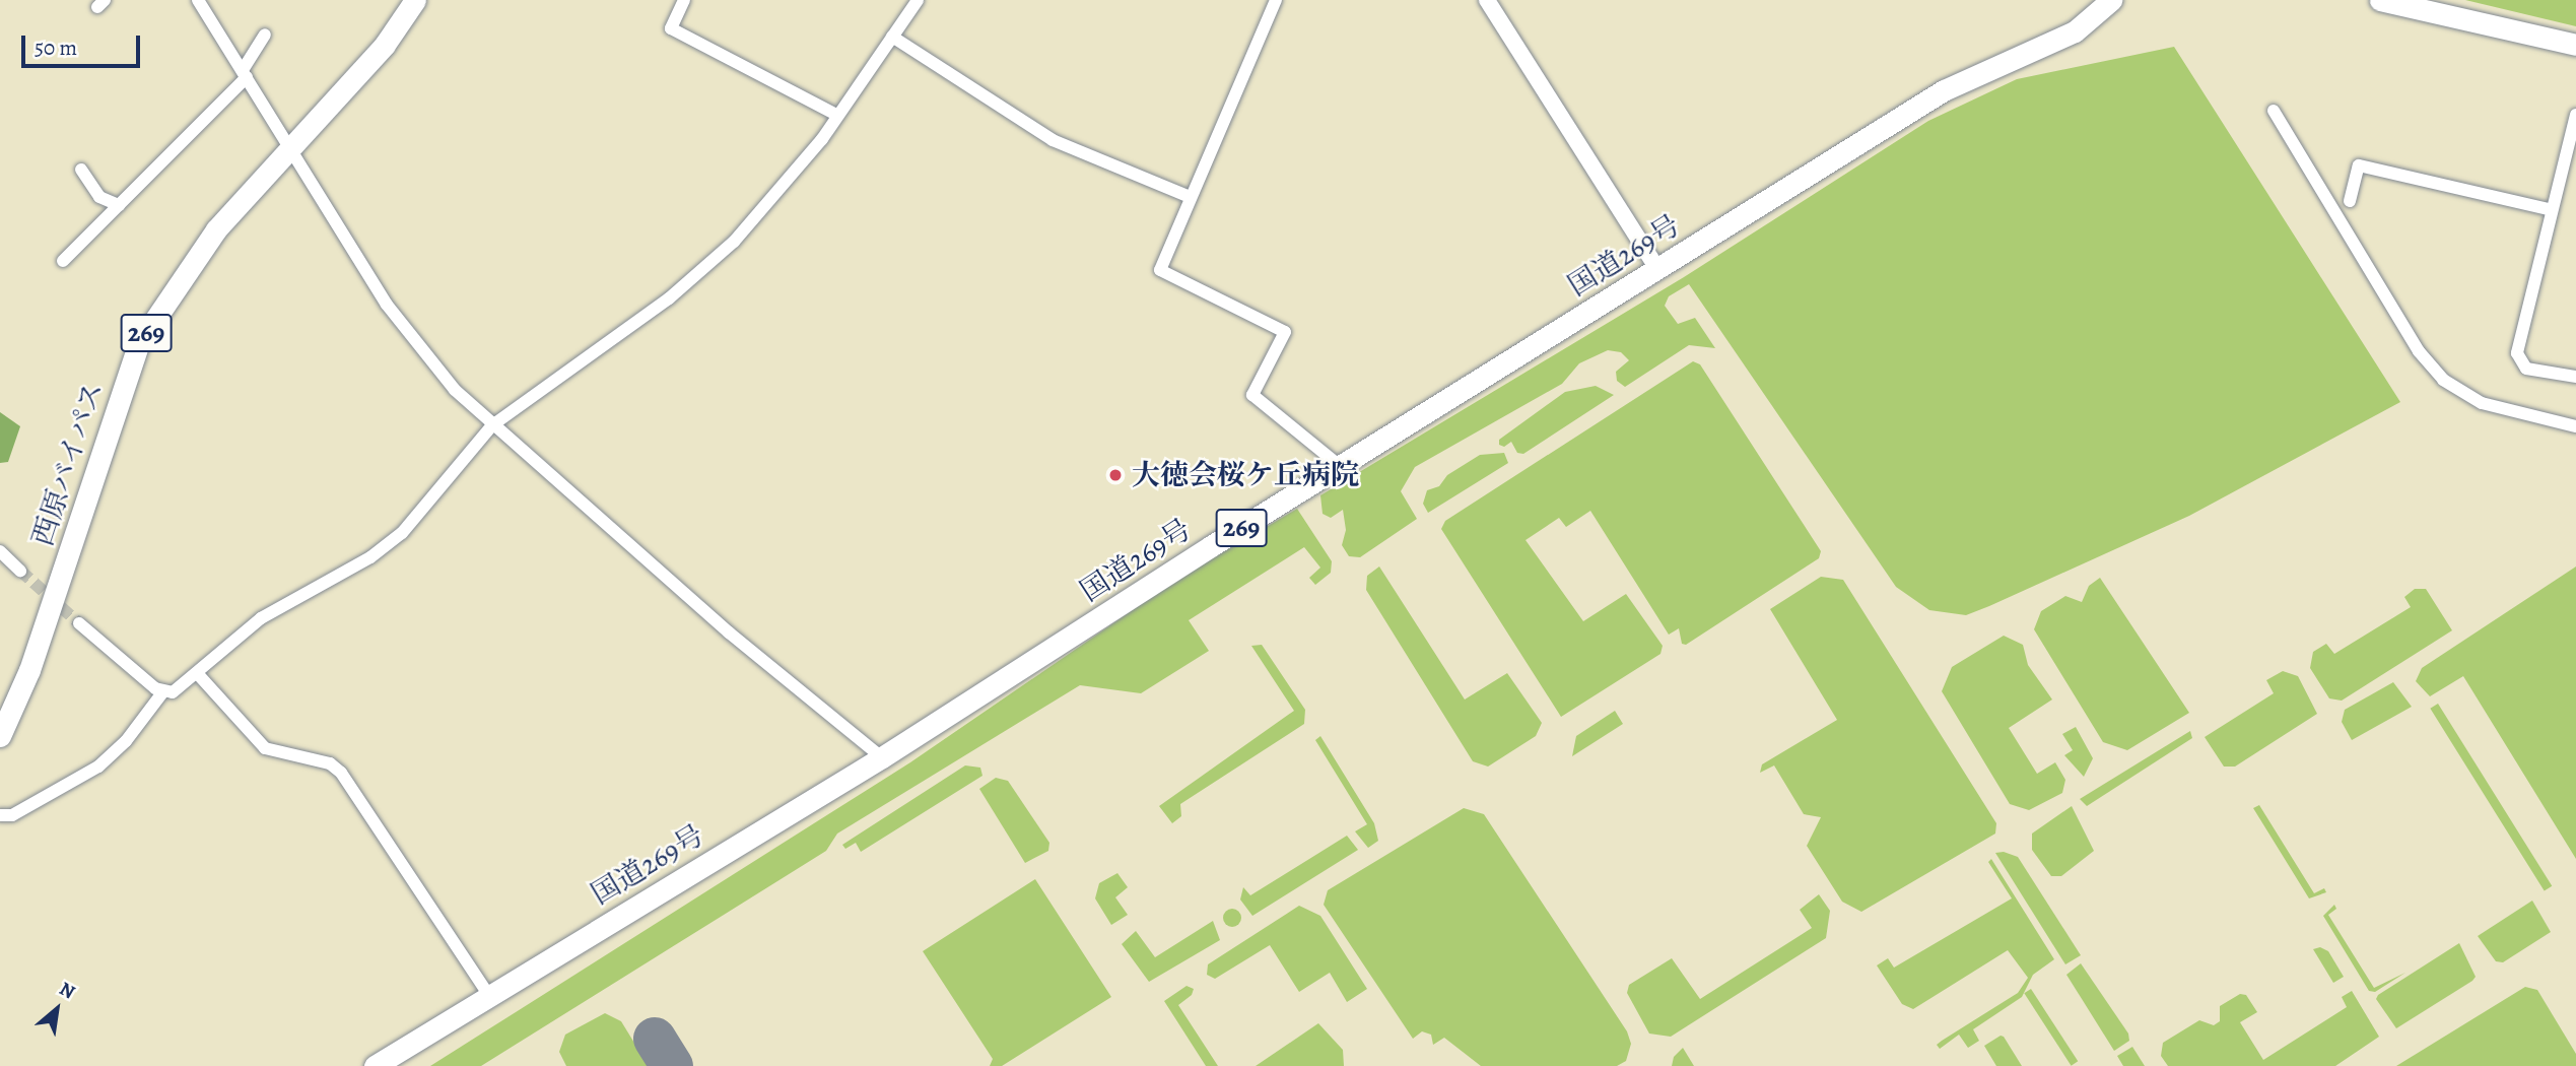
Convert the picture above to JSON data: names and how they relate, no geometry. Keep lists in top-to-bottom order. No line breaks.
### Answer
{"streets":{"highway":["国道269号","269","西原バイパス"]},"places":["大徳会桜ケ丘病院"],"scale_bar":"50 m","north":"top right"}
